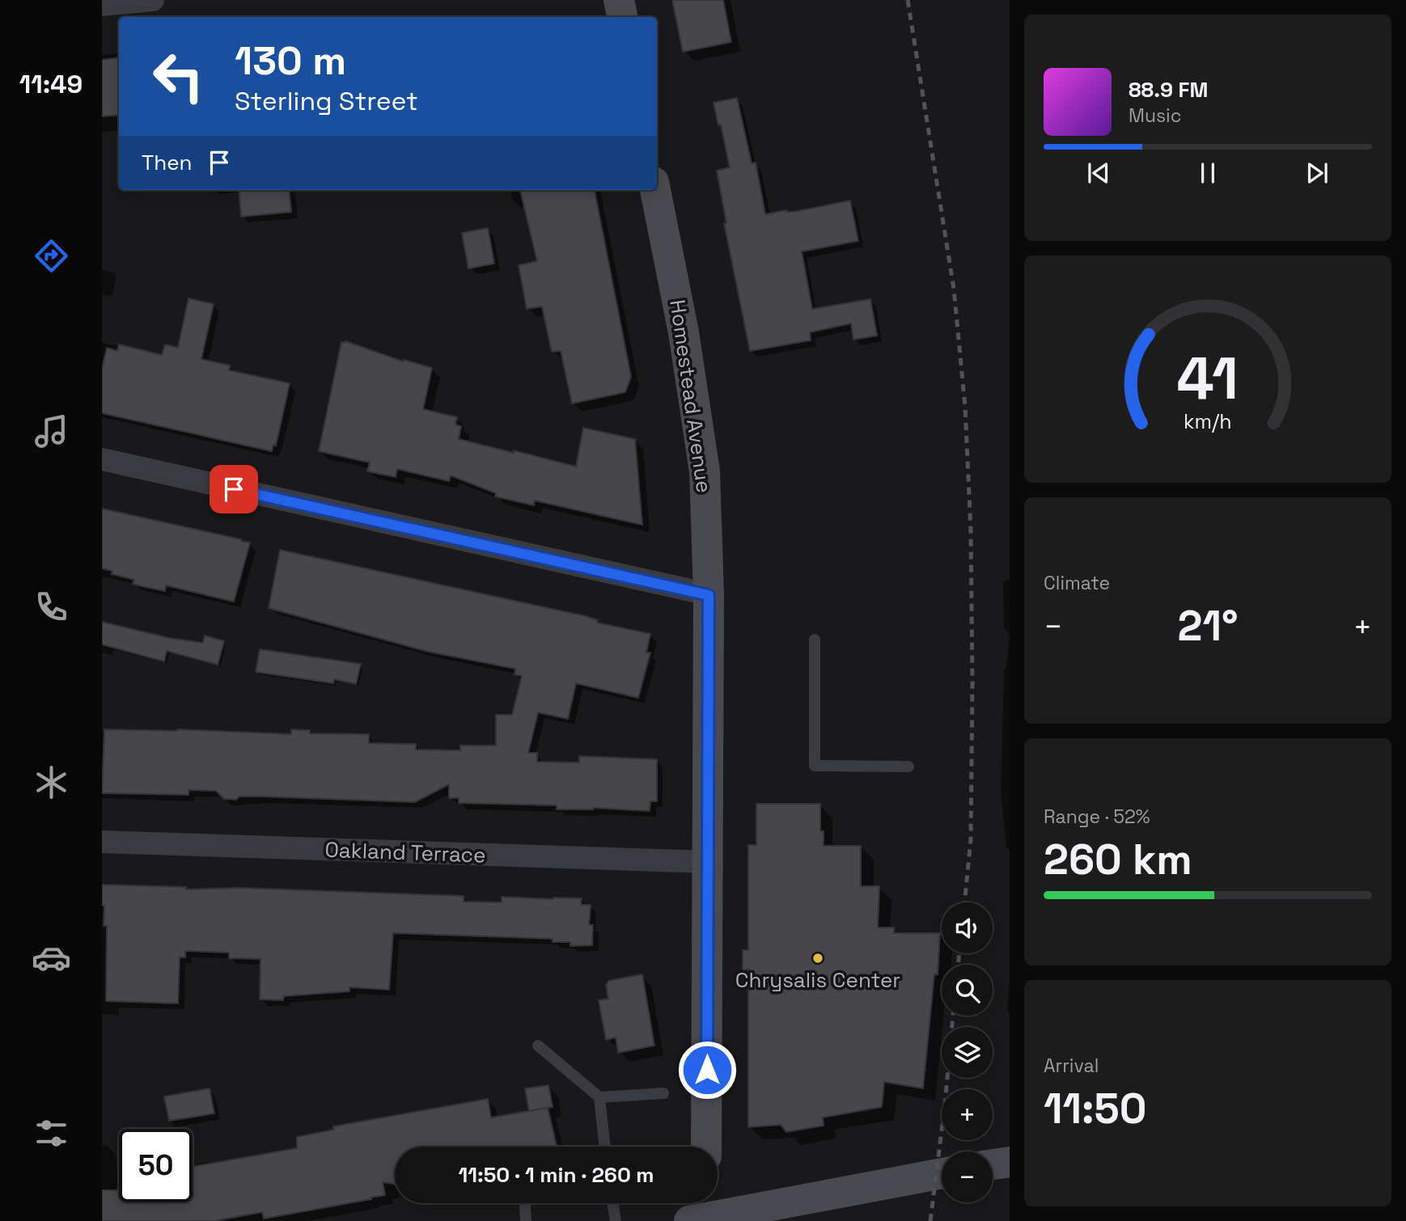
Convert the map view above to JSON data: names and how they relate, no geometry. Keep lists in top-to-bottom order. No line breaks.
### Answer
{"streets":{"main road":["Homestead Avenue"],"street":["Oakland Terrace"]},"crossings":[["Homestead Avenue","Oakland Terrace"]],"places":["Chrysalis Center"],"page":{"tabs":"11:49","turn":["130 m","Sterling Street"],"song":["88.9 FM","Music"],"then":"Then","tile":["Climate",["Range · 52%","260 km"],["Arrival","11:50"]],"heat":["−","21°","+"],"map_buttons":["+","−"],"limit":"50","trip":"11:50 · 1 min · 260 m","gauge":["41","km/h"]}}
